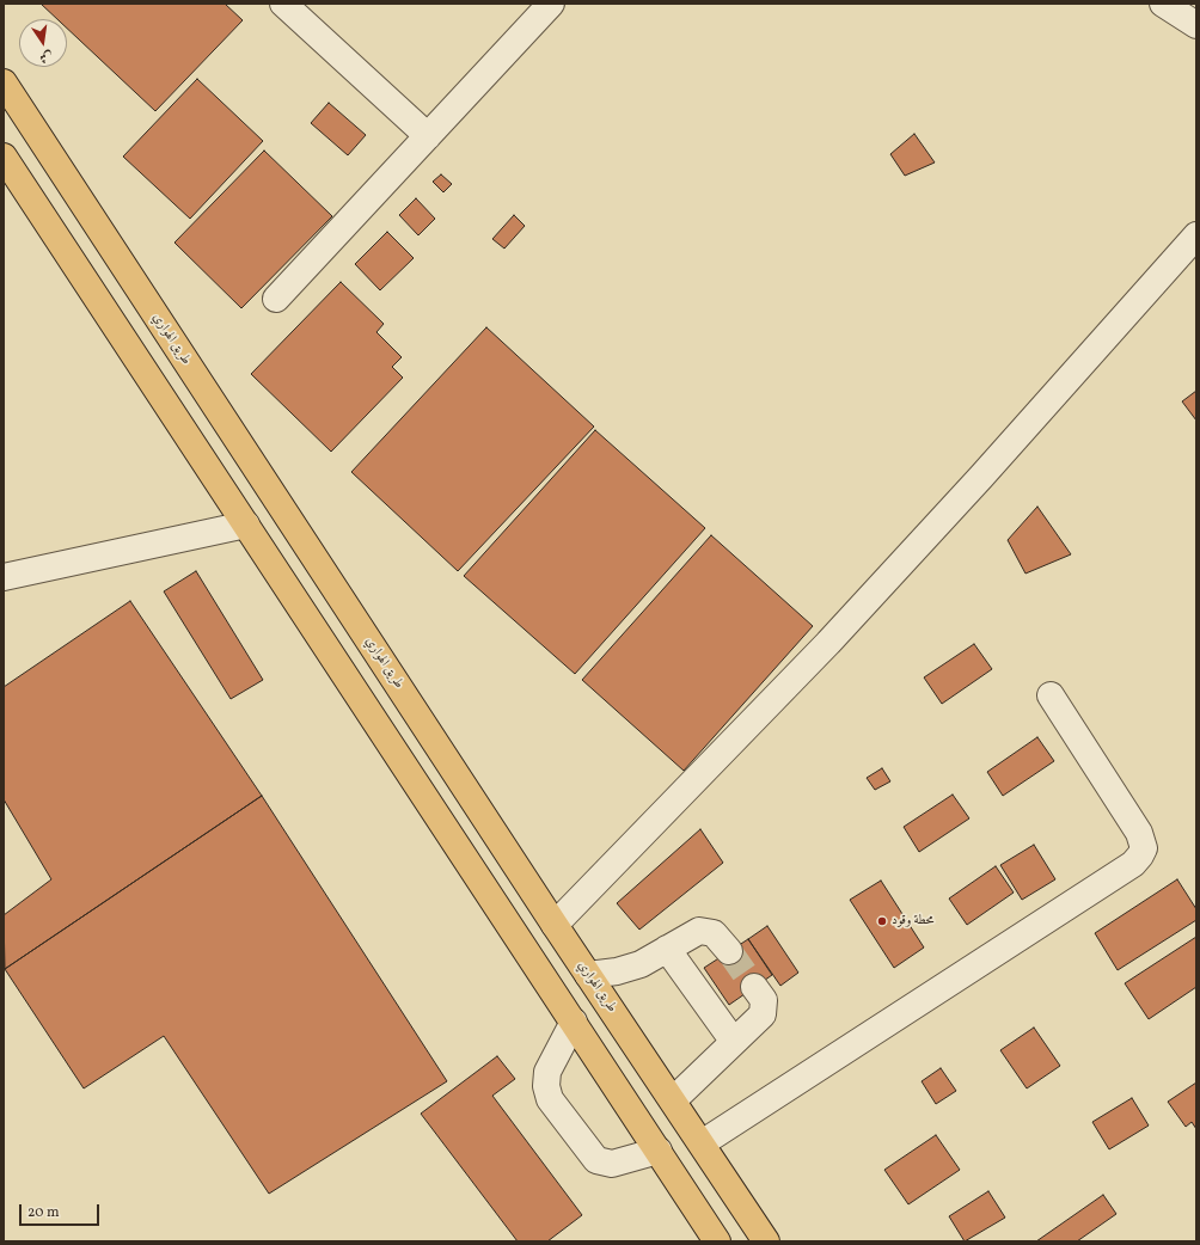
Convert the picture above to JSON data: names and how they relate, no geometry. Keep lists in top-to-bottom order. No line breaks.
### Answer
{"streets":{"highway":["طريق الهواري"]},"places":["محطة وقود"],"scale_bar":"20 m","north":"bottom"}
